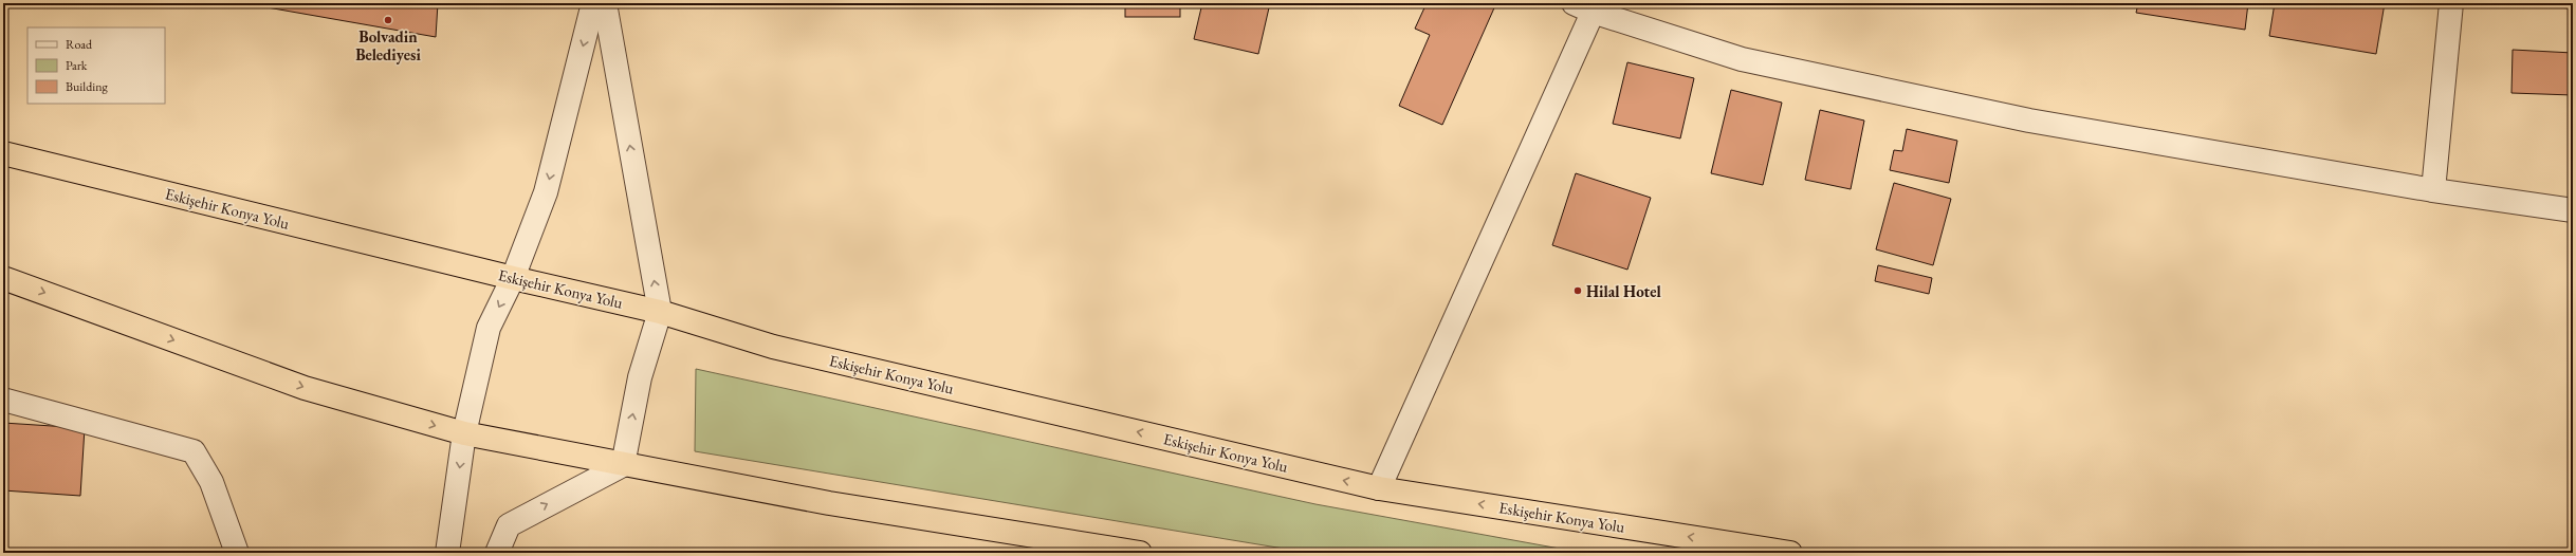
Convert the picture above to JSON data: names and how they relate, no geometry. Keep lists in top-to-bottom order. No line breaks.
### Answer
{"streets":{"highway":["Eskişehir Konya Yolu"]},"places":["Bolvadin Belediyesi","Hilal Hotel"],"legend":["Road","Park","Building"]}
